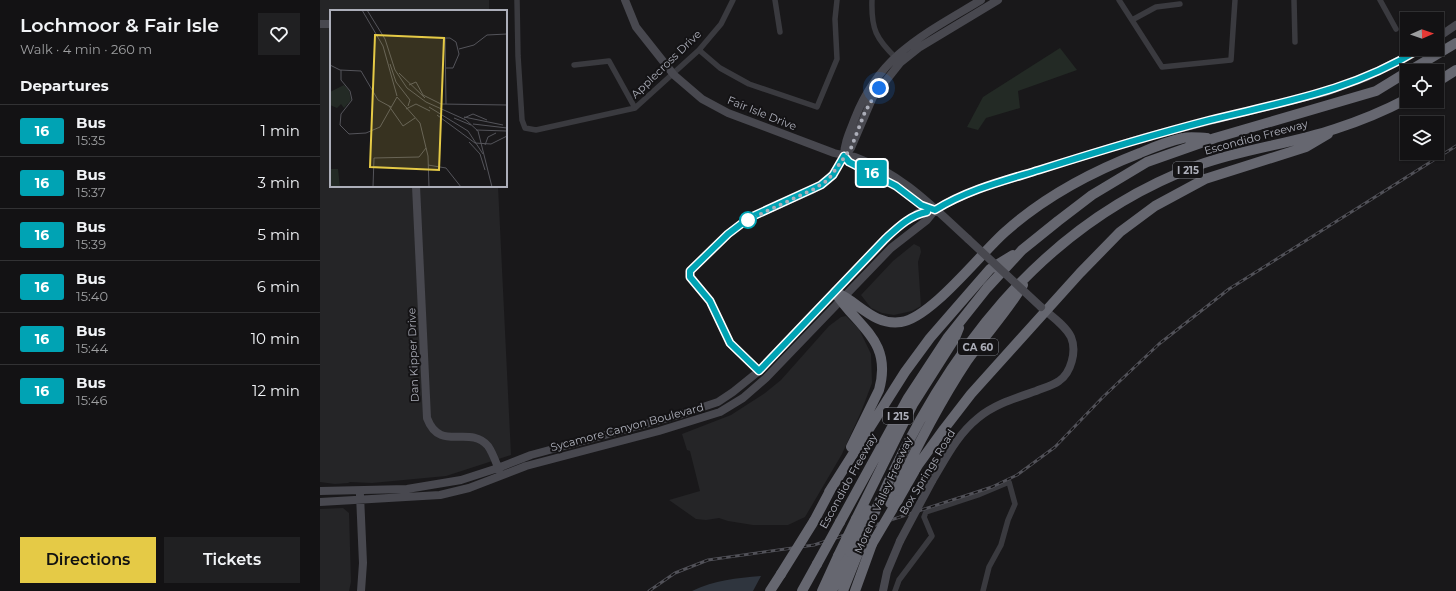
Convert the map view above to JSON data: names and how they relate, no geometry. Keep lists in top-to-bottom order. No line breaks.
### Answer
{"streets":{"highway":["Escondido Freeway","I 215","CA 60","Moreno Valley Freeway"],"street":["Applecross Drive","Fair Isle Drive","Dan Kipper Drive","Sycamore Canyon Boulevard","Box Springs Road"]},"crossings":[["Applecross Drive","Fair Isle Drive"],["Fair Isle Drive","Sycamore Canyon Boulevard"],["Fair Isle Drive","Box Springs Road"],["Escondido Freeway","Moreno Valley Freeway"],["Dan Kipper Drive","Sycamore Canyon Boulevard"]],"lines":["bus line 16"],"north":"right","page":{"heading":[["Lochmoor & Fair Isle","Walk · 4 min · 260 m"],"Departures"],"on_map":"16","list":[{"mark":"16","name":"Bus","note":"15:35","value":"1 min"},{"mark":"16","name":"Bus","note":"15:37","value":"3 min"},{"mark":"16","name":"Bus","note":"15:39","value":"5 min"},{"mark":"16","name":"Bus","note":"15:40","value":"6 min"},{"mark":"16","name":"Bus","note":"15:44","value":"10 min"},{"mark":"16","name":"Bus","note":"15:46","value":"12 min"}],"buttons":["Directions","Tickets"]}}
